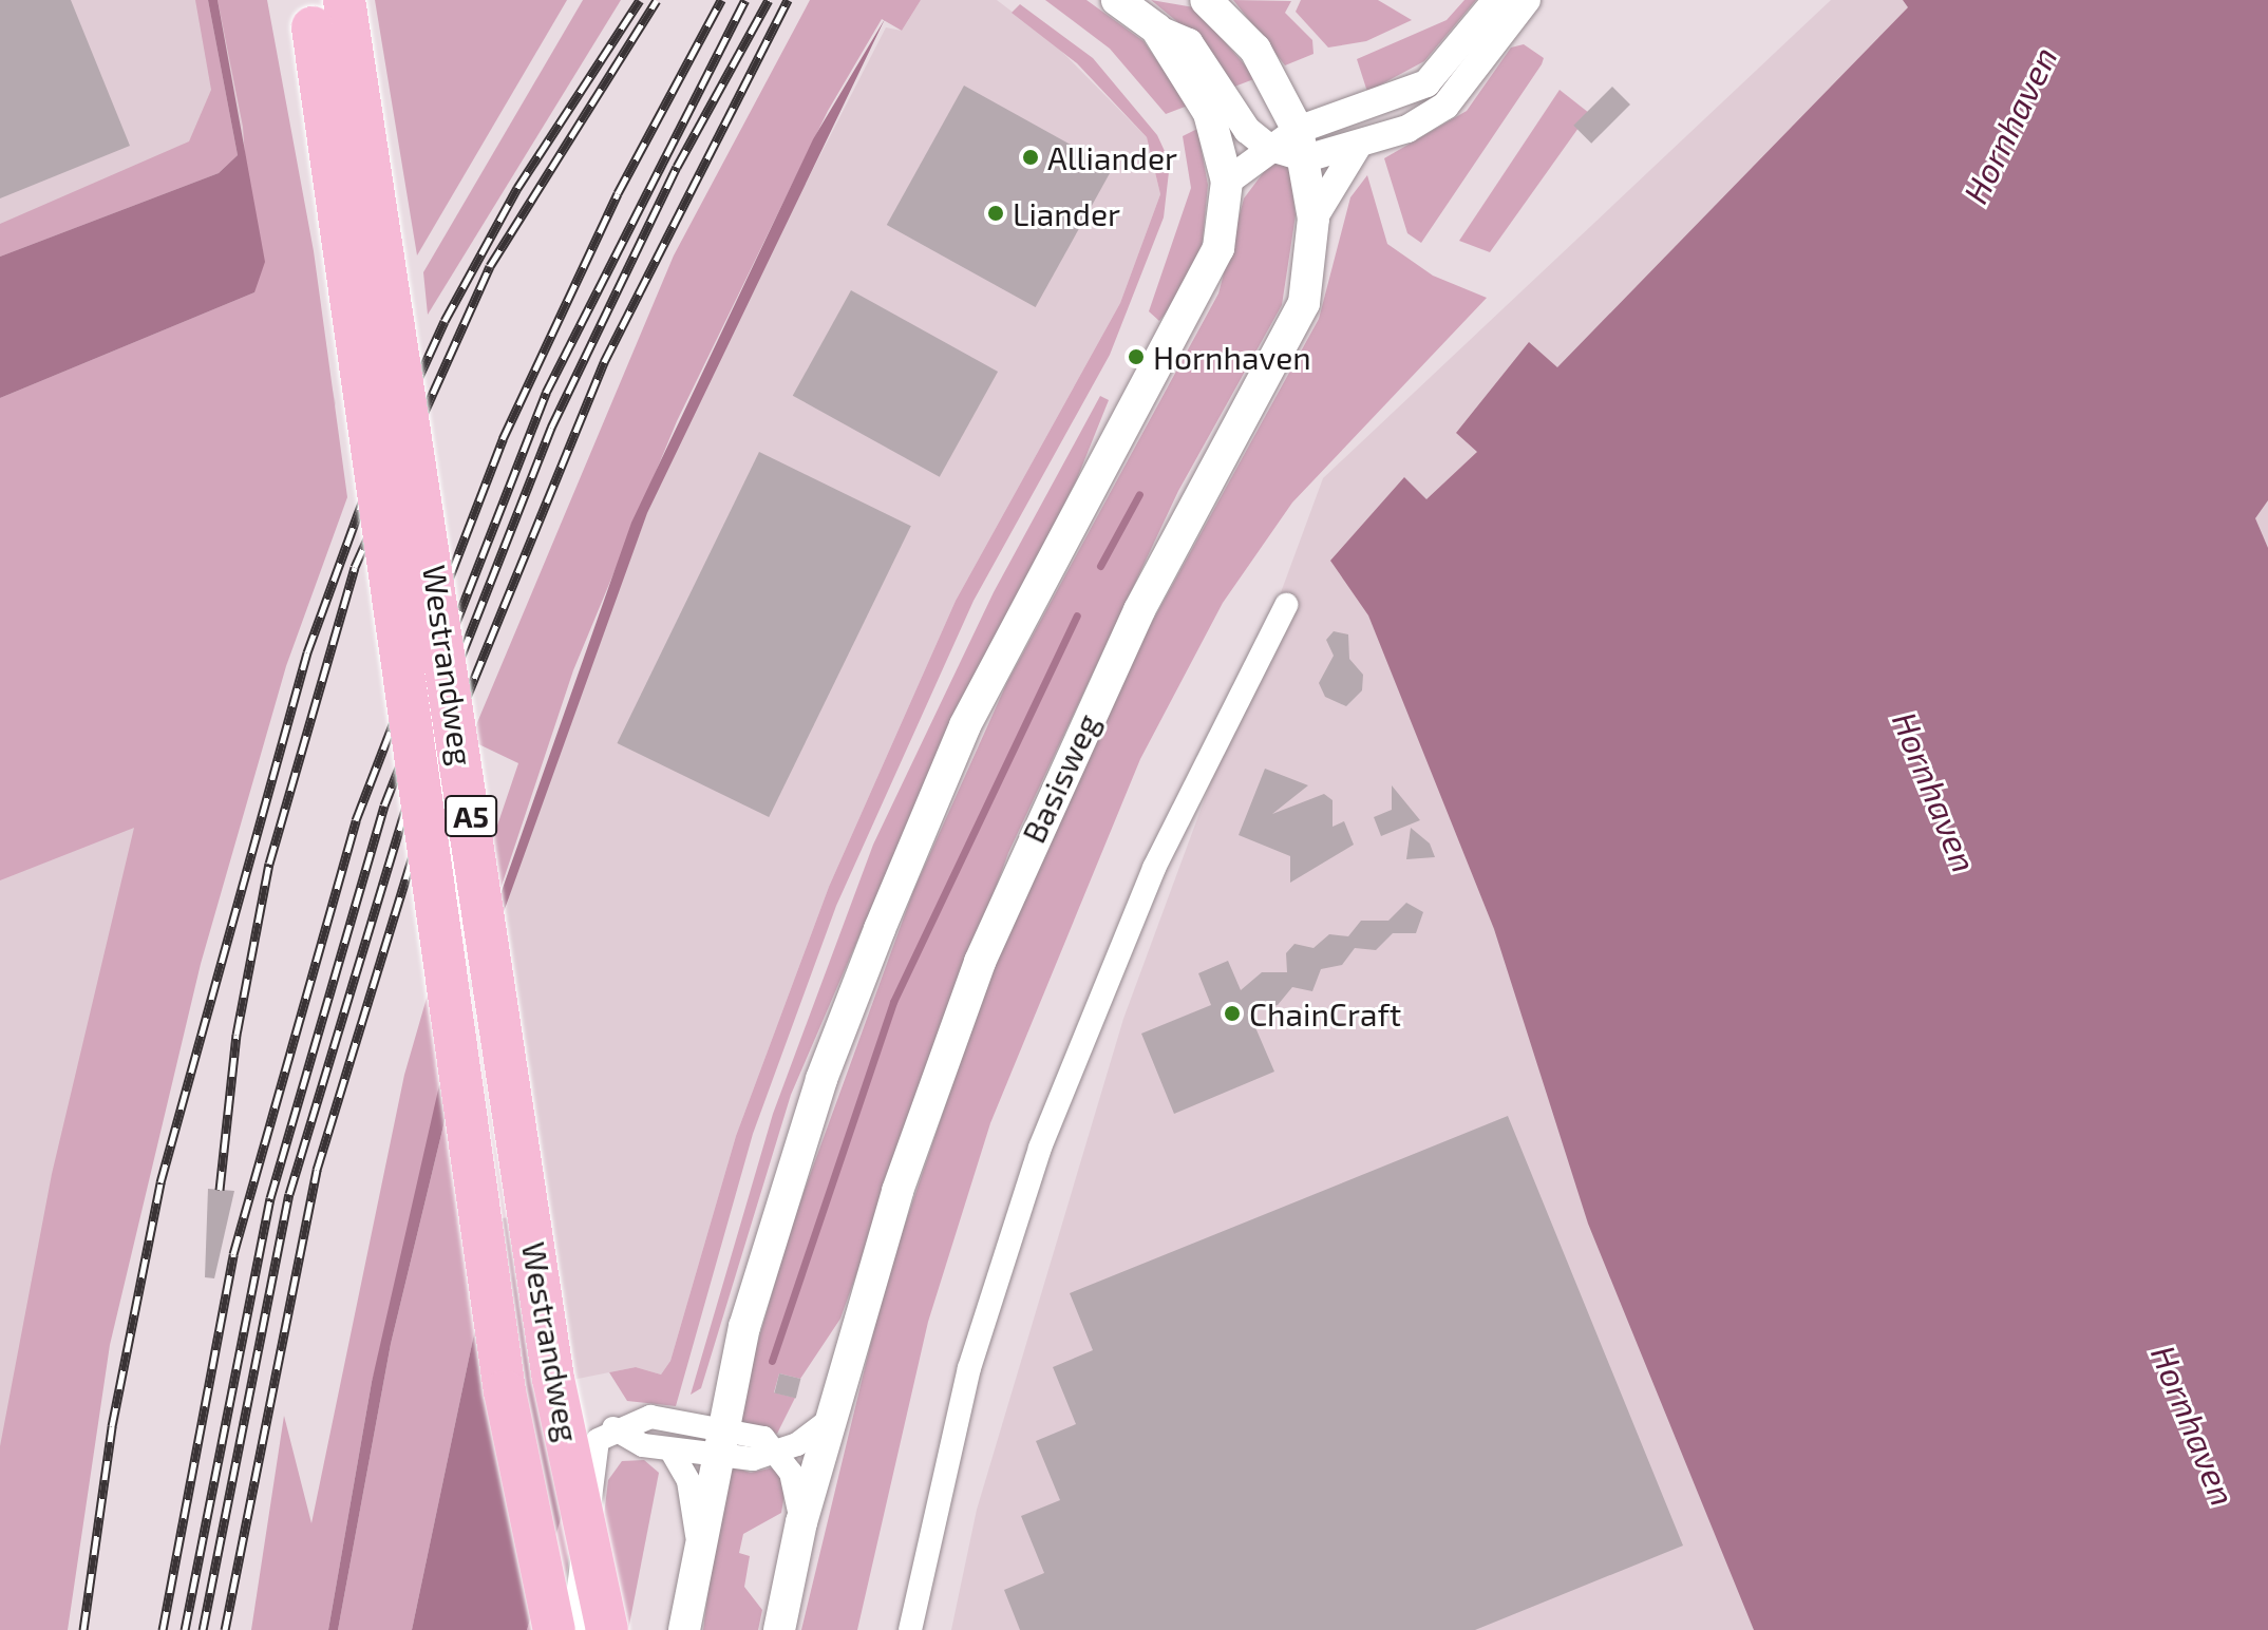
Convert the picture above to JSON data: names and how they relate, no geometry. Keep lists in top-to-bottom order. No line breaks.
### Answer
{"streets":{"highway":["Westrandweg","A5"],"main road":["Basisweg"]},"water":["Hornhaven"],"places":["Alliander","Liander","Hornhaven","ChainCraft"]}
